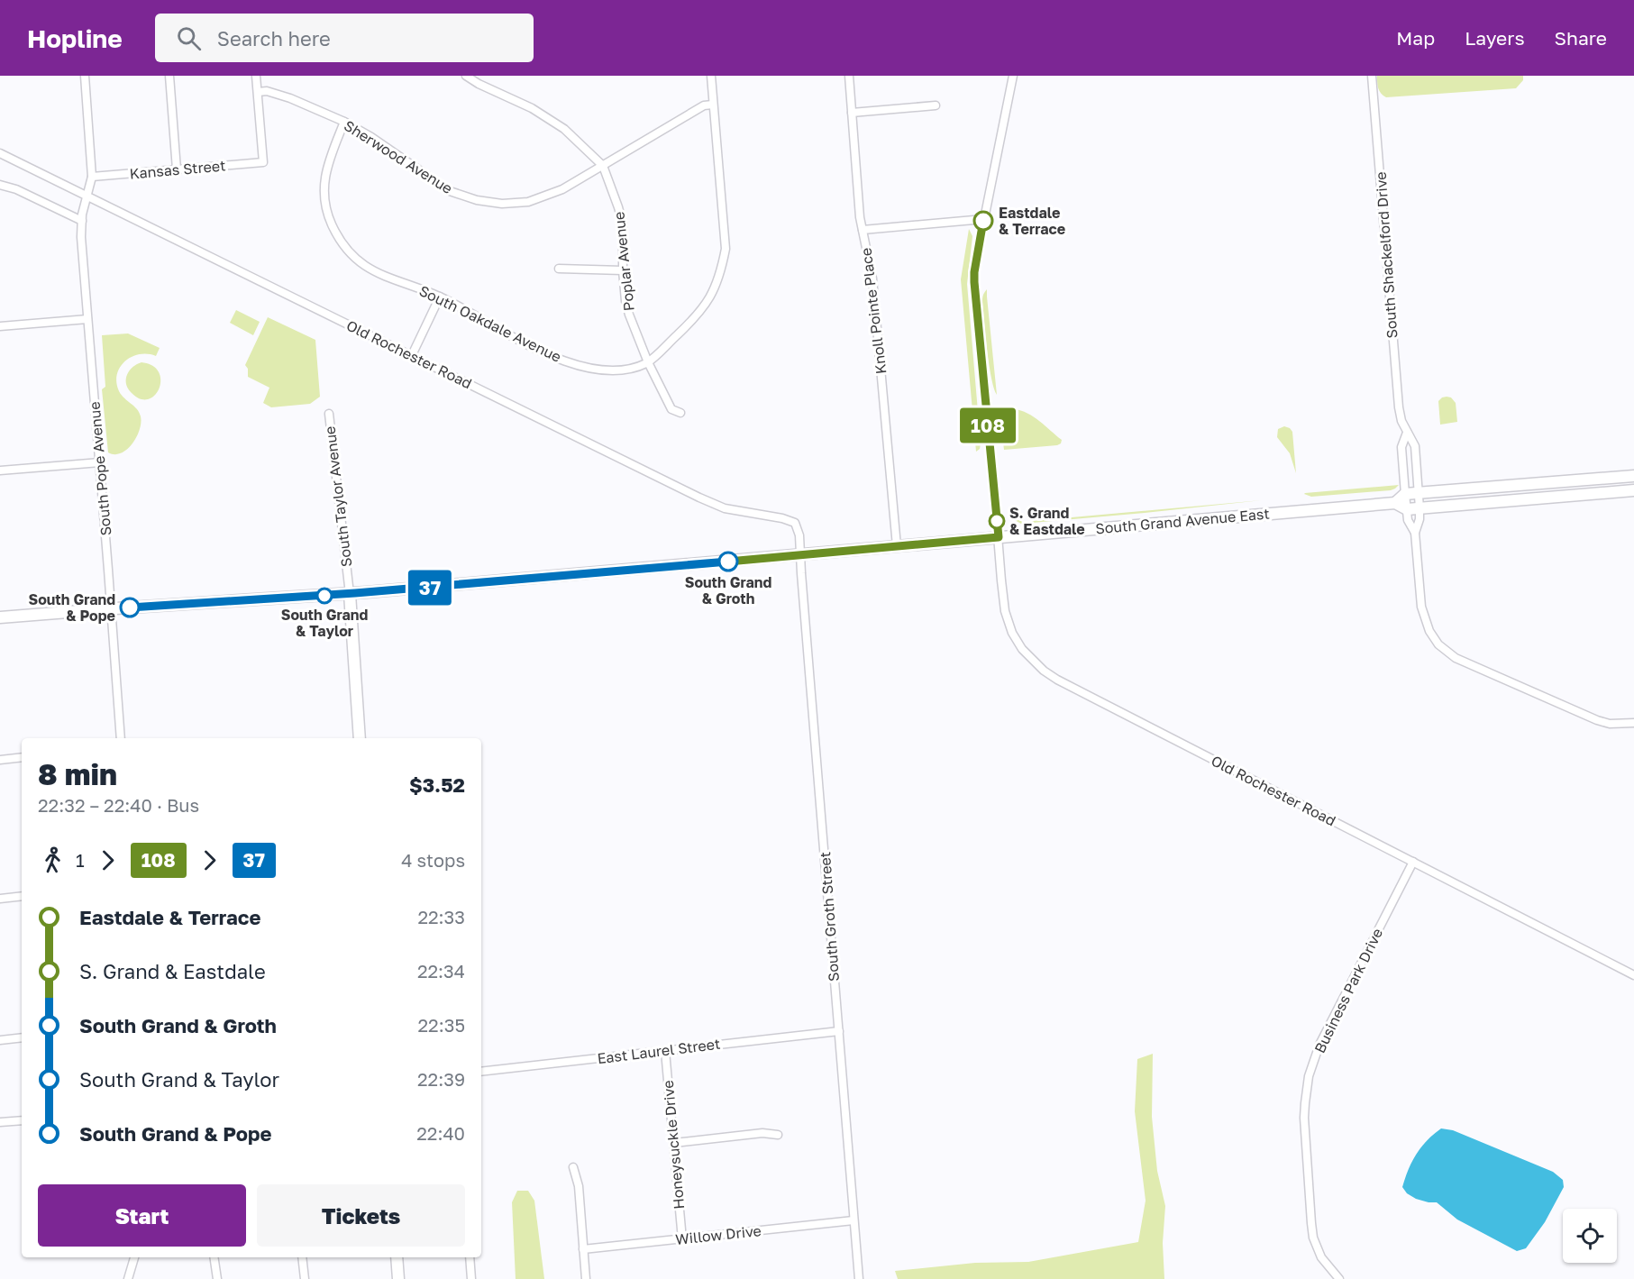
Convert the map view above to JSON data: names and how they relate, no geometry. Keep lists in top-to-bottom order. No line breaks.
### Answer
{"streets":{"main road":["South Taylor Avenue","South Grand Avenue East"],"street":["Sherwood Avenue","Kansas Street","South Shackelford Drive","Poplar Avenue","Knoll Pointe Place","South Oakdale Avenue","Old Rochester Road","South Pope Avenue","South Groth Street","Business Park Drive","East Laurel Street","Honeysuckle Drive","Willow Drive"]},"crossings":[["Sherwood Avenue","Kansas Street"],["Sherwood Avenue","Poplar Avenue"],["Sherwood Avenue","South Oakdale Avenue"],["Kansas Street","South Pope Avenue"],["Poplar Avenue","South Oakdale Avenue"],["Knoll Pointe Place","South Grand Avenue East"],["Old Rochester Road","South Pope Avenue"],["Old Rochester Road","South Grand Avenue East"],["Old Rochester Road","South Groth Street"],["Old Rochester Road","Business Park Drive"],["South Pope Avenue","South Grand Avenue East"],["South Taylor Avenue","South Grand Avenue East"],["South Grand Avenue East","South Groth Street"],["South Groth Street","East Laurel Street"],["South Groth Street","Willow Drive"],["East Laurel Street","Honeysuckle Drive"],["Honeysuckle Drive","Willow Drive"]],"places":["Eastdale & Terrace","S. Grand & Eastdale","South Grand & Groth","South Grand & Taylor","South Grand & Pope"],"lines":["bus line 108","bus line 37"],"page":{"header":"Hopline","search":"Search here","nav":["Map","Layers","Share"],"on_map":["108","37"],"heading":["8 min","22:32 – 22:40 · Bus","$3.52"],"legs":["1","108","37","4 stops"],"list":[{"name":"Eastdale & Terrace","value":"22:33"},{"name":"S. Grand & Eastdale","value":"22:34"},{"name":"South Grand & Groth","value":"22:35"},{"name":"South Grand & Taylor","value":"22:39"},{"name":"South Grand & Pope","value":"22:40"}],"buttons":["Start","Tickets"]}}
